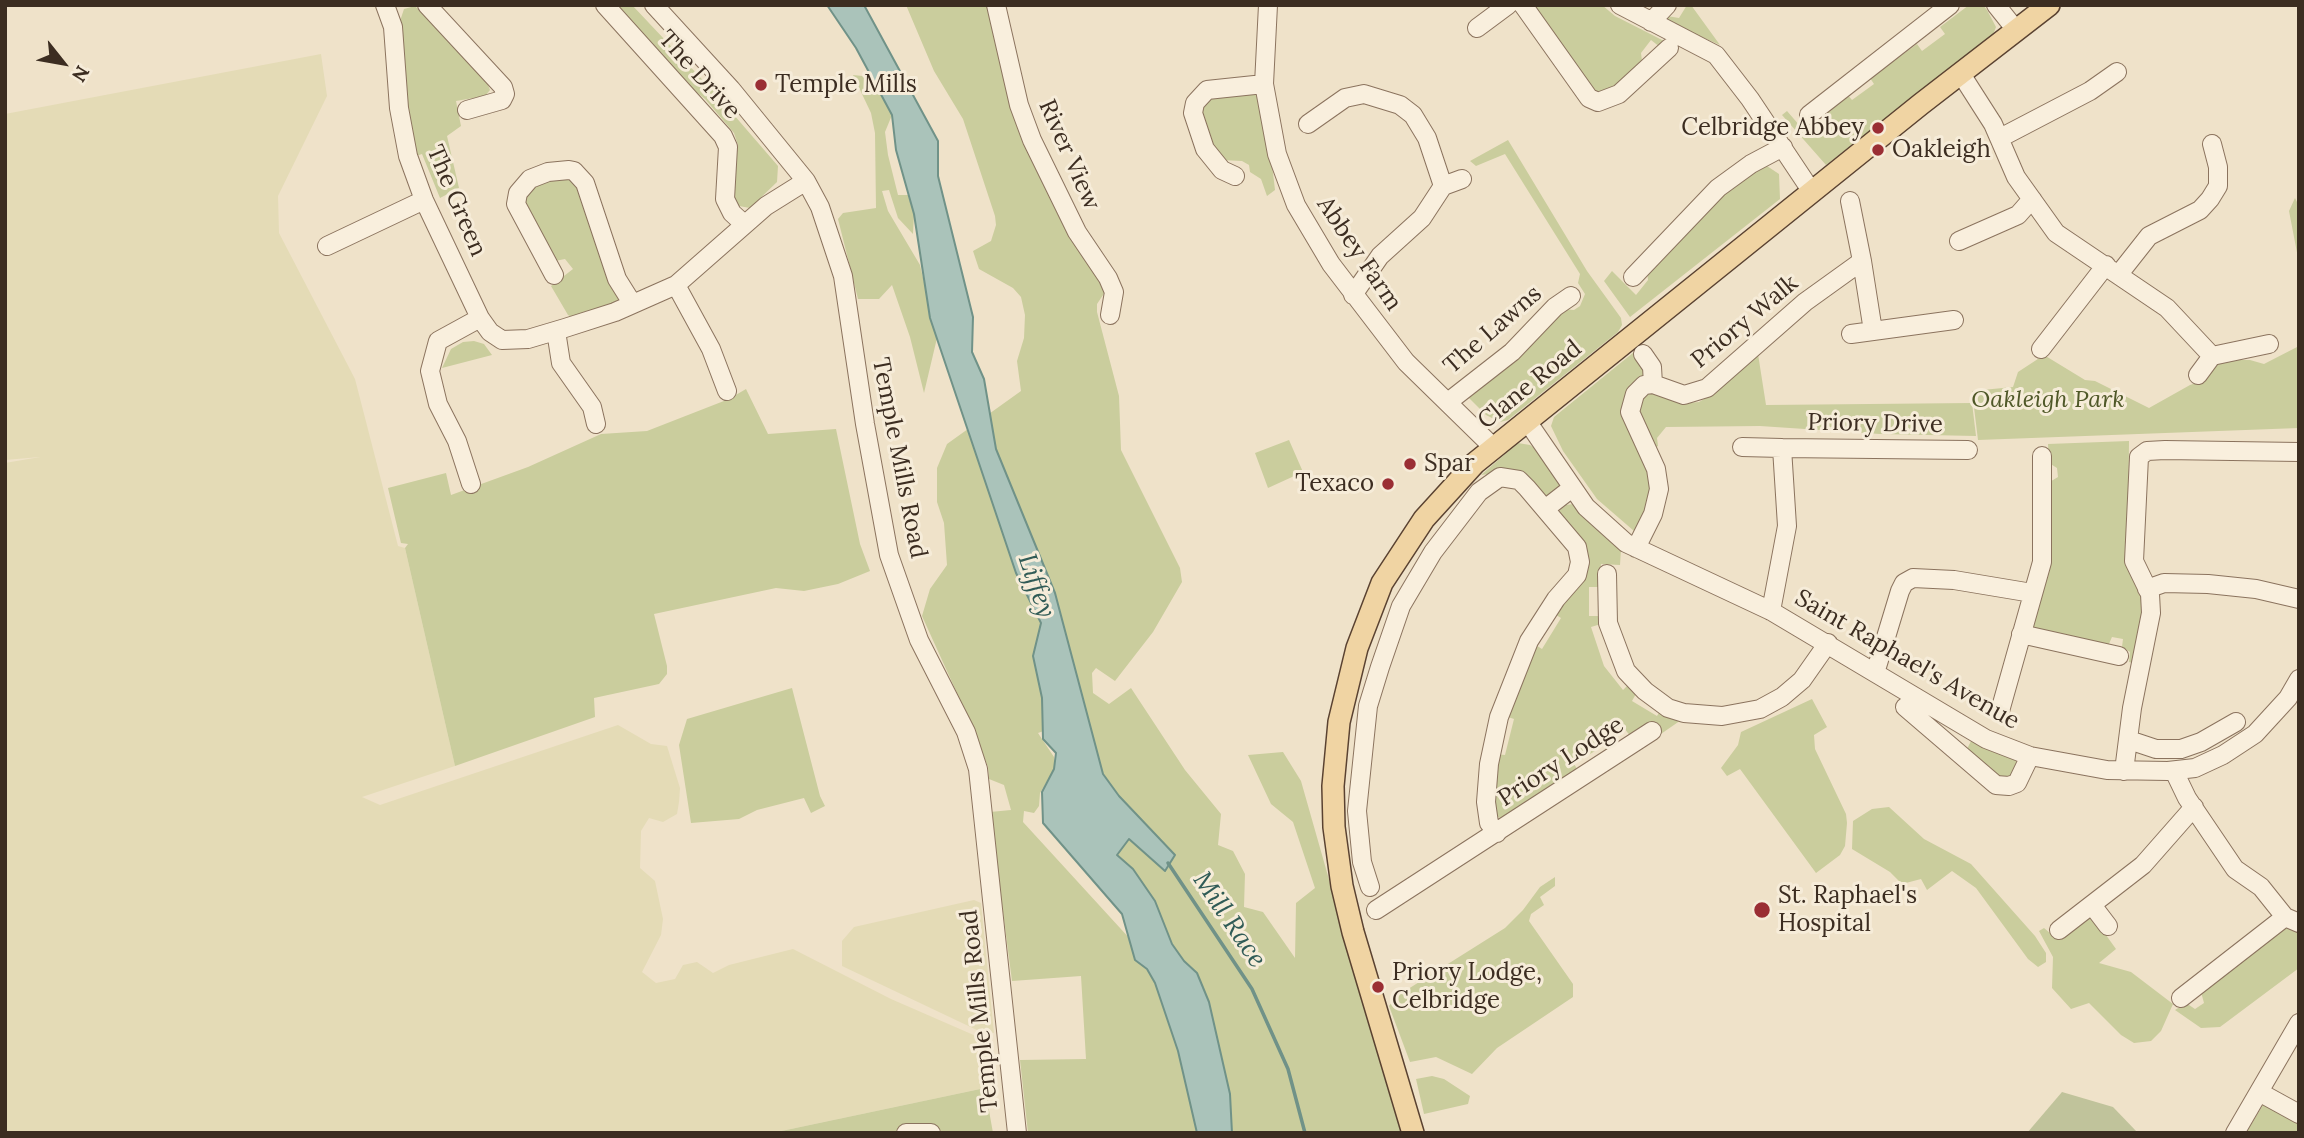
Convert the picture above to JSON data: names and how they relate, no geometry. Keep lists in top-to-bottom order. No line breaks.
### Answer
{"streets":{"main road":["Clane Road"],"street":["The Drive","River View","The Green","Abbey Farm","Priory Walk","The Lawns","Priory Drive","Temple Mills Road","Saint Raphael's Avenue","Priory Lodge"]},"crossings":[["Abbey Farm","The Lawns"],["Abbey Farm","Clane Road"],["Clane Road","Saint Raphael's Avenue"],["Priory Drive","Saint Raphael's Avenue"]],"water":["Liffey","Mill Race"],"parks":["Oakleigh Park"],"places":["Temple Mills","Celbridge Abbey","Oakleigh","Spar","Texaco","St. Raphael's Hospital","Priory Lodge, Celbridge"],"north":"bottom right"}
